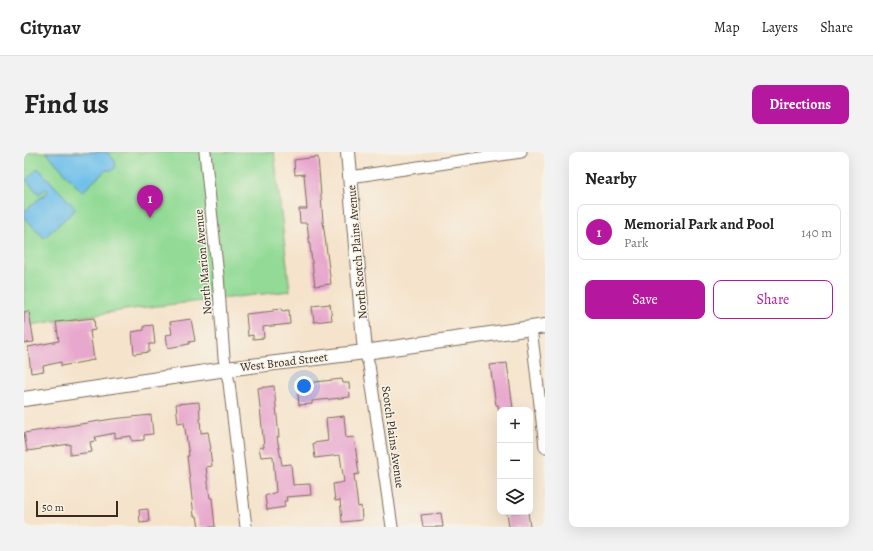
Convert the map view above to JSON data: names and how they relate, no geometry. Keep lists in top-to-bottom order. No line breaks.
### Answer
{"streets":{"street":["North Scotch Plains Avenue","North Marion Avenue","West Broad Street","Scotch Plains Avenue"]},"crossings":[["North Scotch Plains Avenue","West Broad Street"],["North Scotch Plains Avenue","Scotch Plains Avenue"],["North Marion Avenue","West Broad Street"],["West Broad Street","Scotch Plains Avenue"]],"scale_bar":"50 m","page":{"header":"Citynav","nav":["Map","Layers","Share"],"title":"Find us","buttons":["Directions",["Save","Share"]],"heading":"Nearby","pins":"1","list":[{"mark":"1","name":"Memorial Park and Pool","note":"Park","value":"140 m"}],"map_buttons":["+","−"],"scale":"50 m"}}
